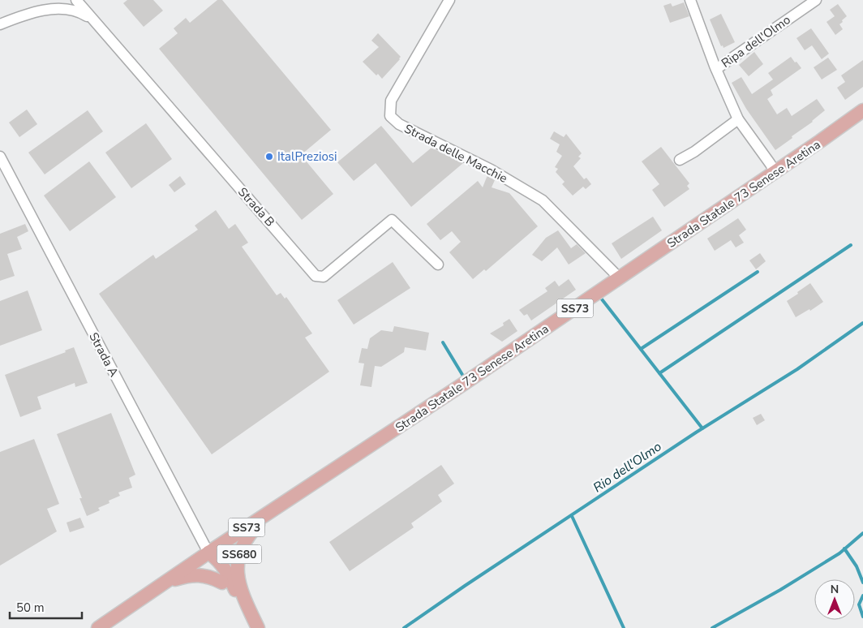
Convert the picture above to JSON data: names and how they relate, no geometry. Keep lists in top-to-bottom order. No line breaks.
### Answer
{"streets":{"main road":["Strada Statale 73 Senese Aretina","SS73","SS680"],"street":["Ripa dell'Olmo","Strada delle Macchie","Strada B","Strada A"]},"crossings":[["Ripa dell'Olmo","Strada Statale 73 Senese Aretina"],["Strada delle Macchie","Strada Statale 73 Senese Aretina"],["Strada Statale 73 Senese Aretina","Strada A"],["Strada Statale 73 Senese Aretina","SS680"],["Strada A","SS680"]],"water":["Rio dell'Olmo"],"places":["ItalPreziosi"],"scale_bar":"50 m","north":"top"}
